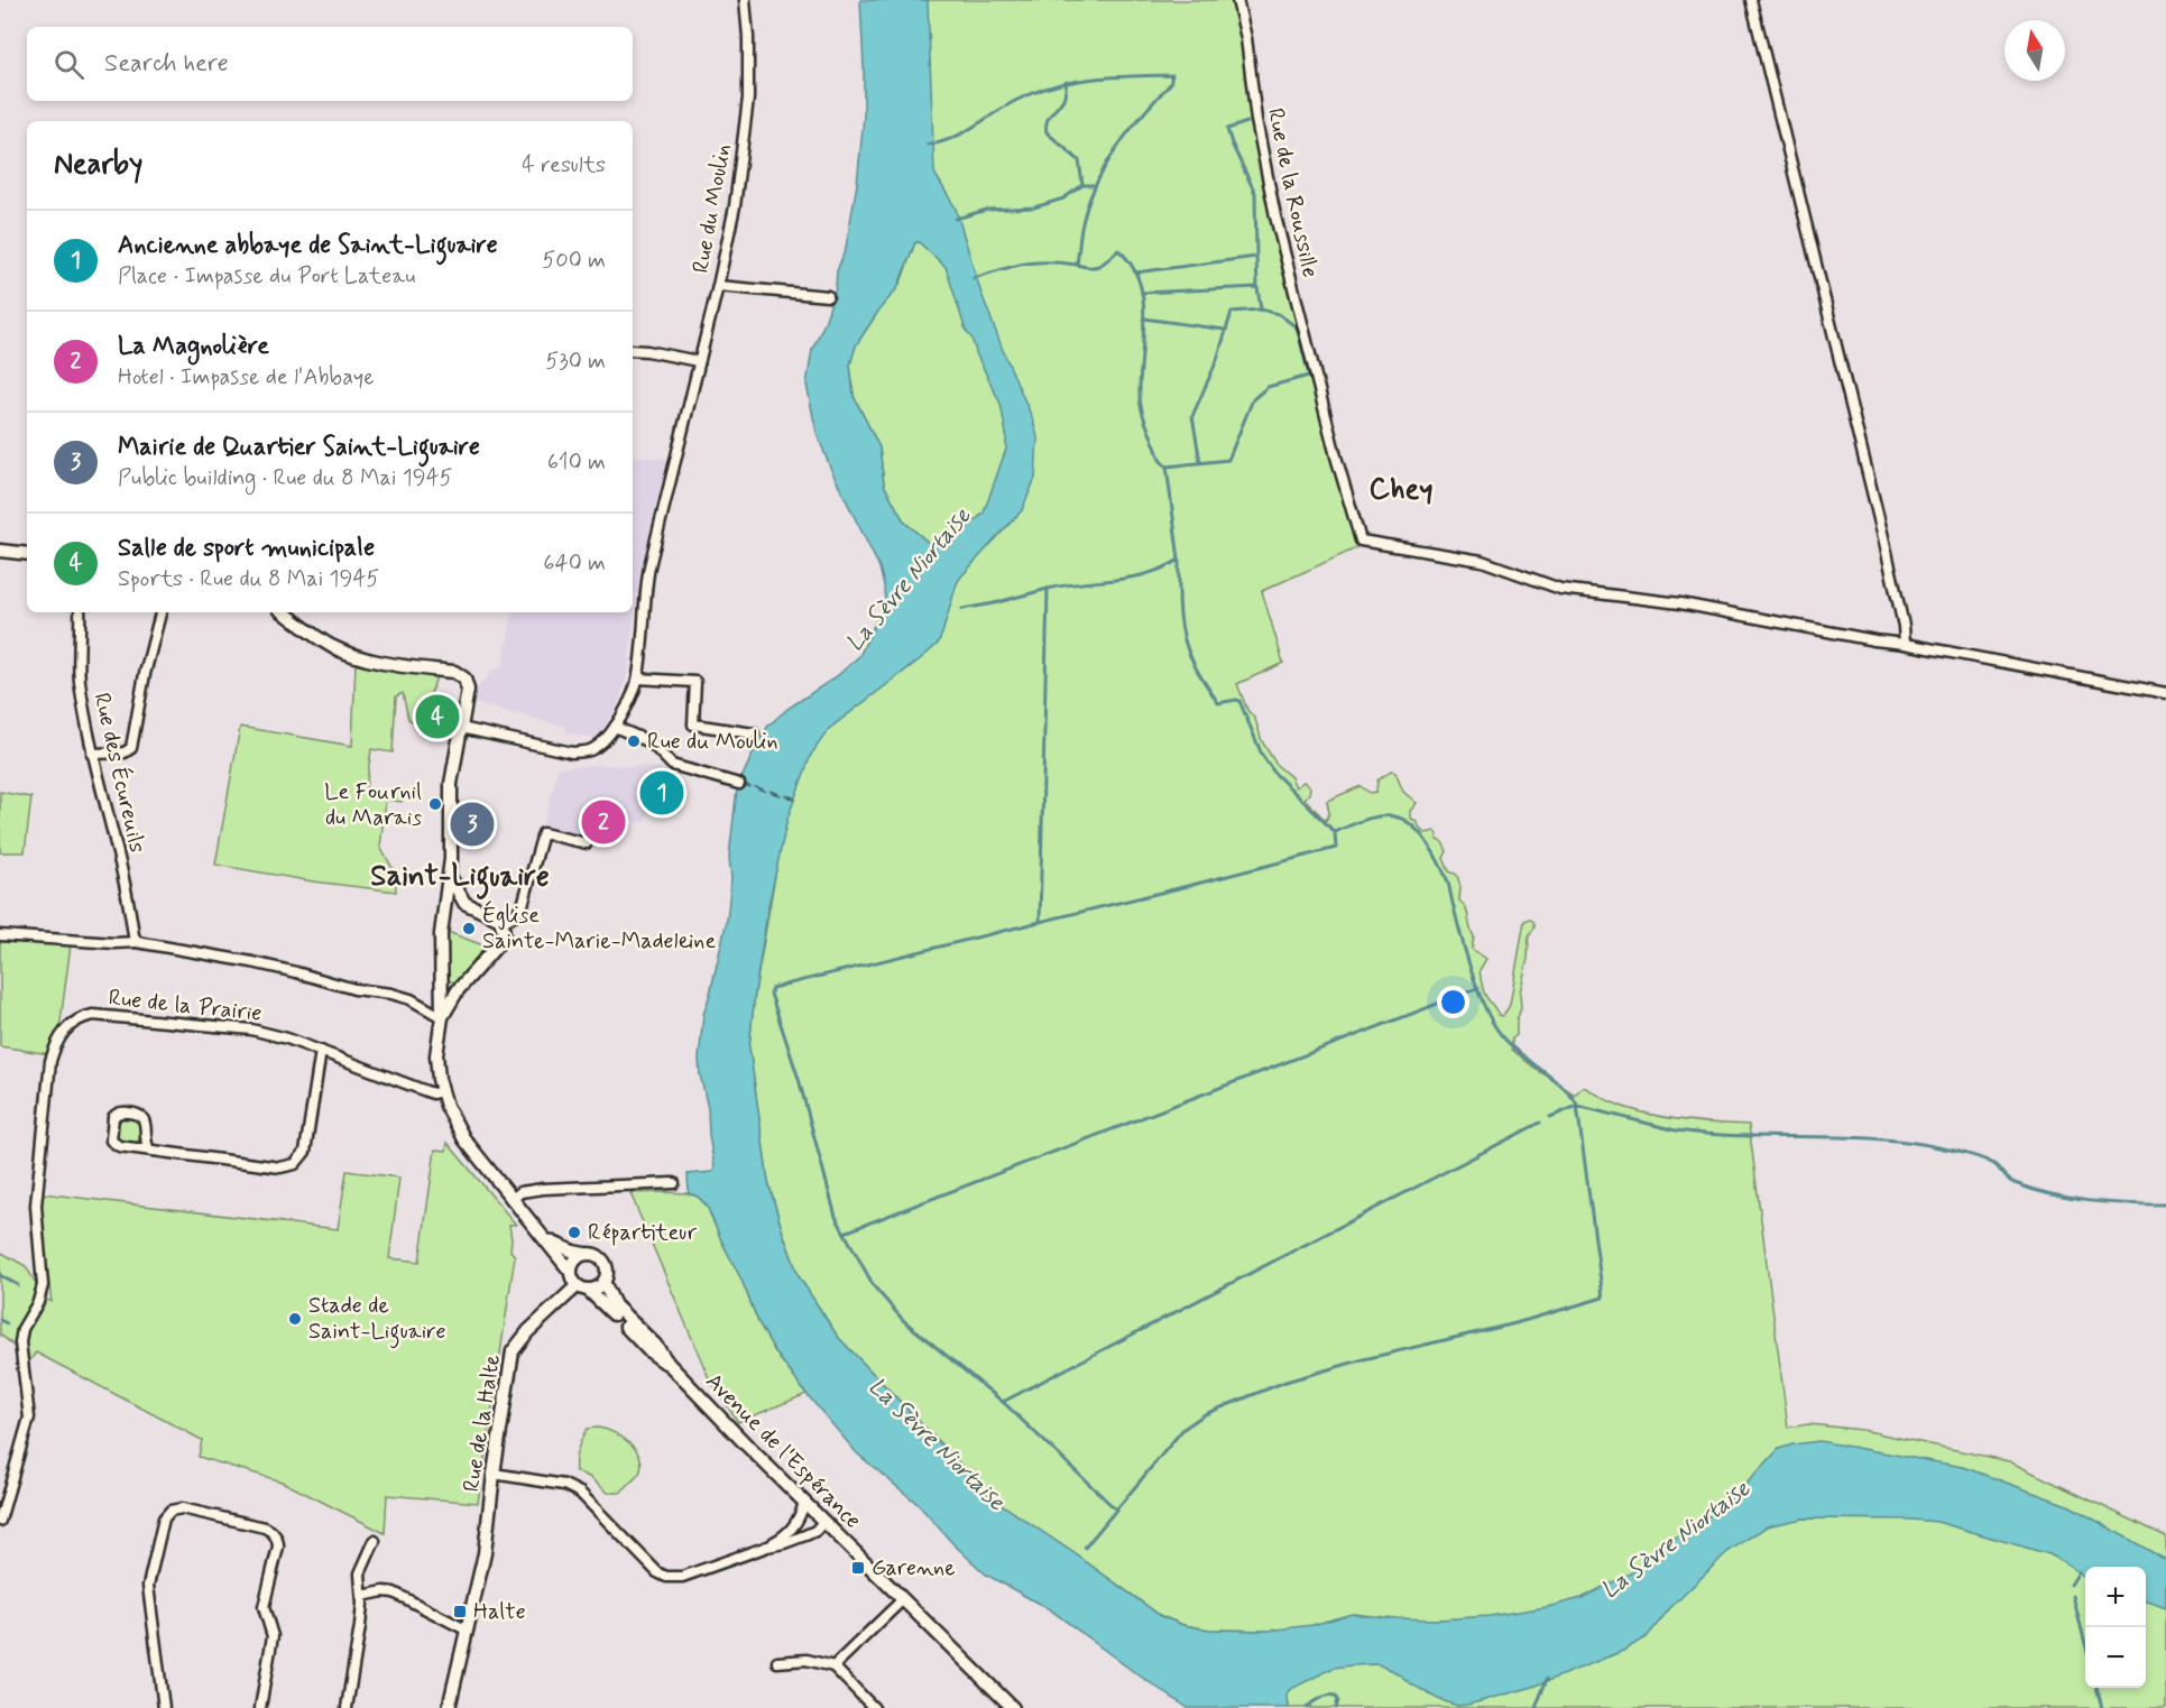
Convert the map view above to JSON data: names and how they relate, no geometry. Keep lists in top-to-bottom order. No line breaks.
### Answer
{"streets":{"street":["Rue de la Roussille","Rue du Moulin","Rue des Écureuils","Rue de la Prairie","Rue de la Halte","Avenue de l'Espérance"]},"crossings":[["Rue de la Halte","Avenue de l'Espérance"]],"districts":["Chey","Saint-Liguaire"],"water":["La Sèvre Niortaise"],"places":{"other":["Rue du Moulin","Le Fournil du Marais","Église Sainte-Marie-Madeleine","Répartiteur","Stade de Saint-Liguaire"],"transit":["Garenne","Halte"]},"north":"top","page":{"search":"Search here","heading":["Nearby","4 results"],"list":[{"mark":"1","name":"Ancienne abbaye de Saint-Liguaire","note":"Place · Impasse du Port Lateau","value":"500 m"},{"mark":"2","name":"La Magnolière","note":"Hotel · Impasse de l'Abbaye","value":"530 m"},{"mark":"3","name":"Mairie de Quartier Saint-Liguaire","note":"Public building · Rue du 8 Mai 1945","value":"610 m"},{"mark":"4","name":"Salle de sport municipale","note":"Sports · Rue du 8 Mai 1945","value":"640 m"}],"pins":["4","1","2","3"],"map_buttons":["+","−"]}}
